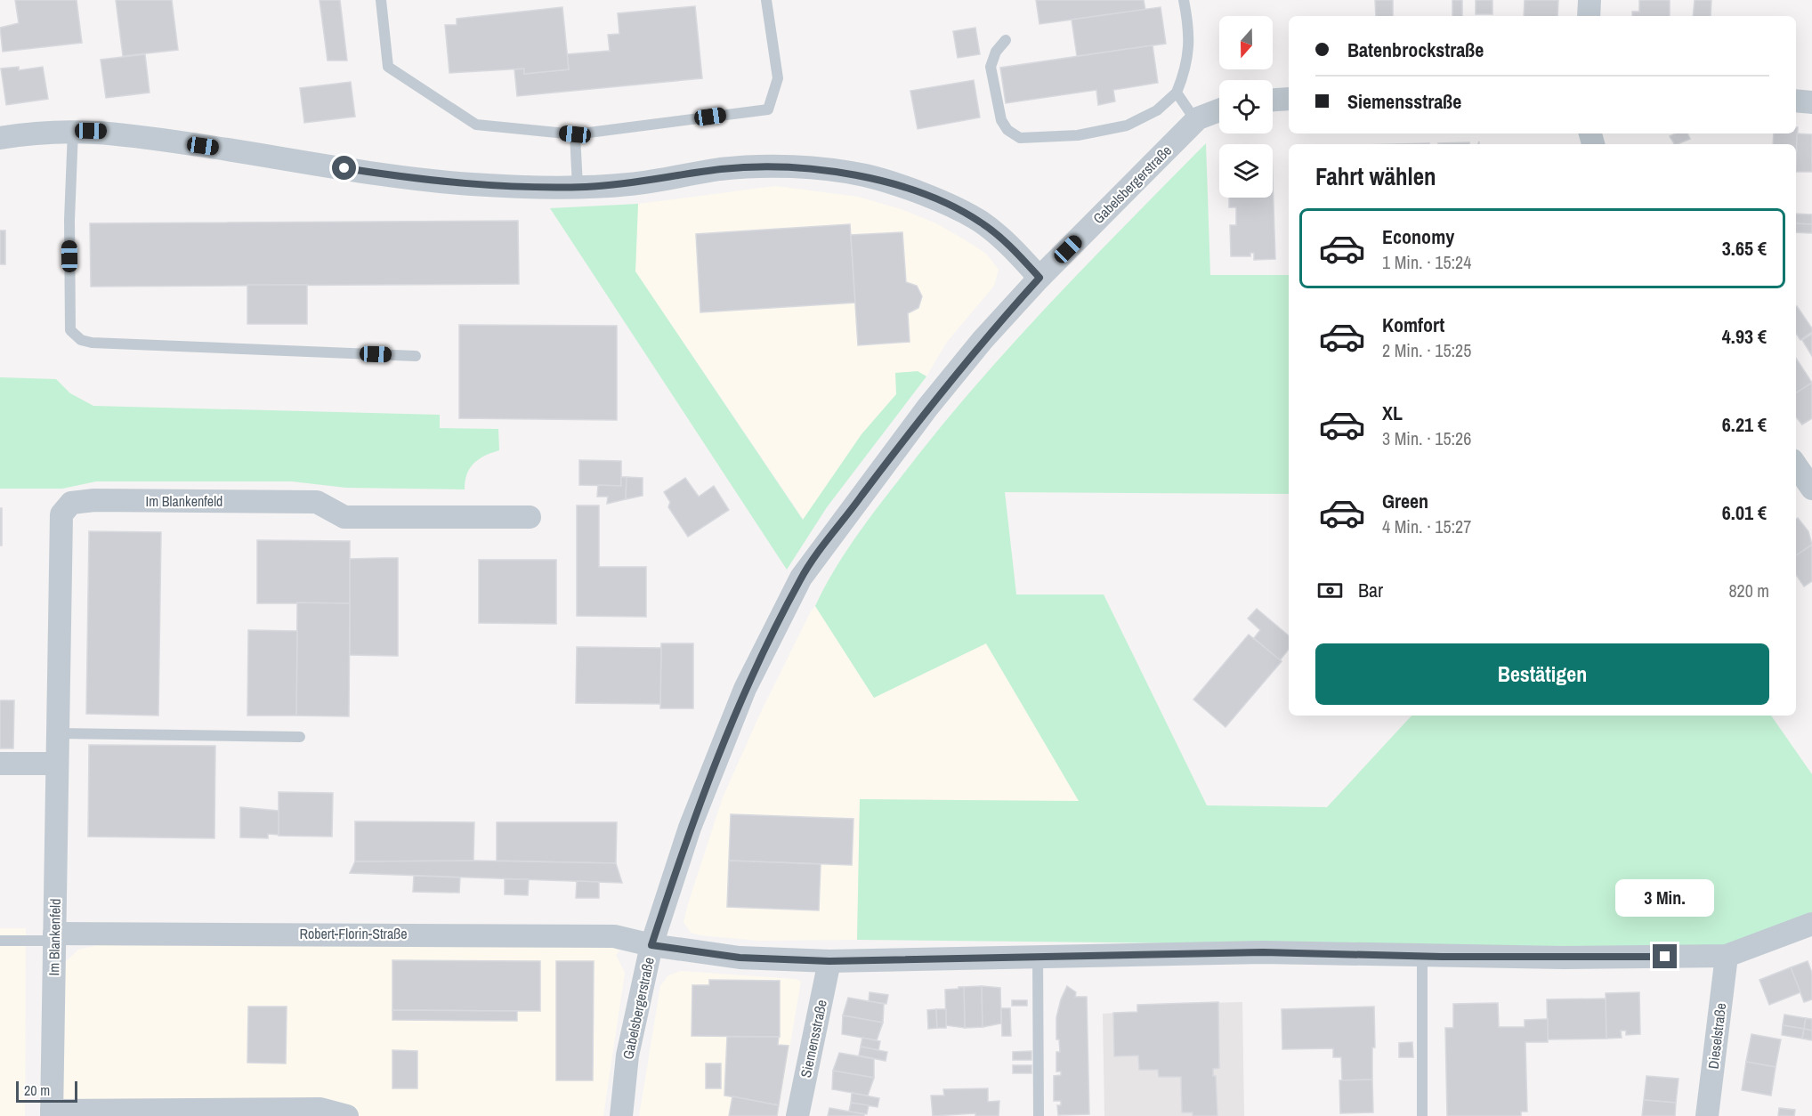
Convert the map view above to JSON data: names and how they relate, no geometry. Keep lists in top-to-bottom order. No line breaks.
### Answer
{"streets":{"street":["Gabelsbergerstraße","Im Blankenfeld","Robert-Florin-Straße","Dieselstraße","Siemensstraße"]},"crossings":[["Gabelsbergerstraße","Robert-Florin-Straße"],["Im Blankenfeld","Robert-Florin-Straße"]],"scale_bar":"20 m","north":"bottom","page":{"banner":["Batenbrockstraße","Siemensstraße"],"heading":"Fahrt wählen","list":[{"name":"Economy","note":"1 Min. · 15:24","value":"3.65 €"},{"name":"Komfort","note":"2 Min. · 15:25","value":"4.93 €"},{"name":"XL","note":"3 Min. · 15:26","value":"6.21 €"},{"name":"Green","note":"4 Min. · 15:27","value":"6.01 €"}],"pay":["Bar","820 m"],"buttons":"Bestätigen","bubble":"3 Min.","scale":"20 m"}}
